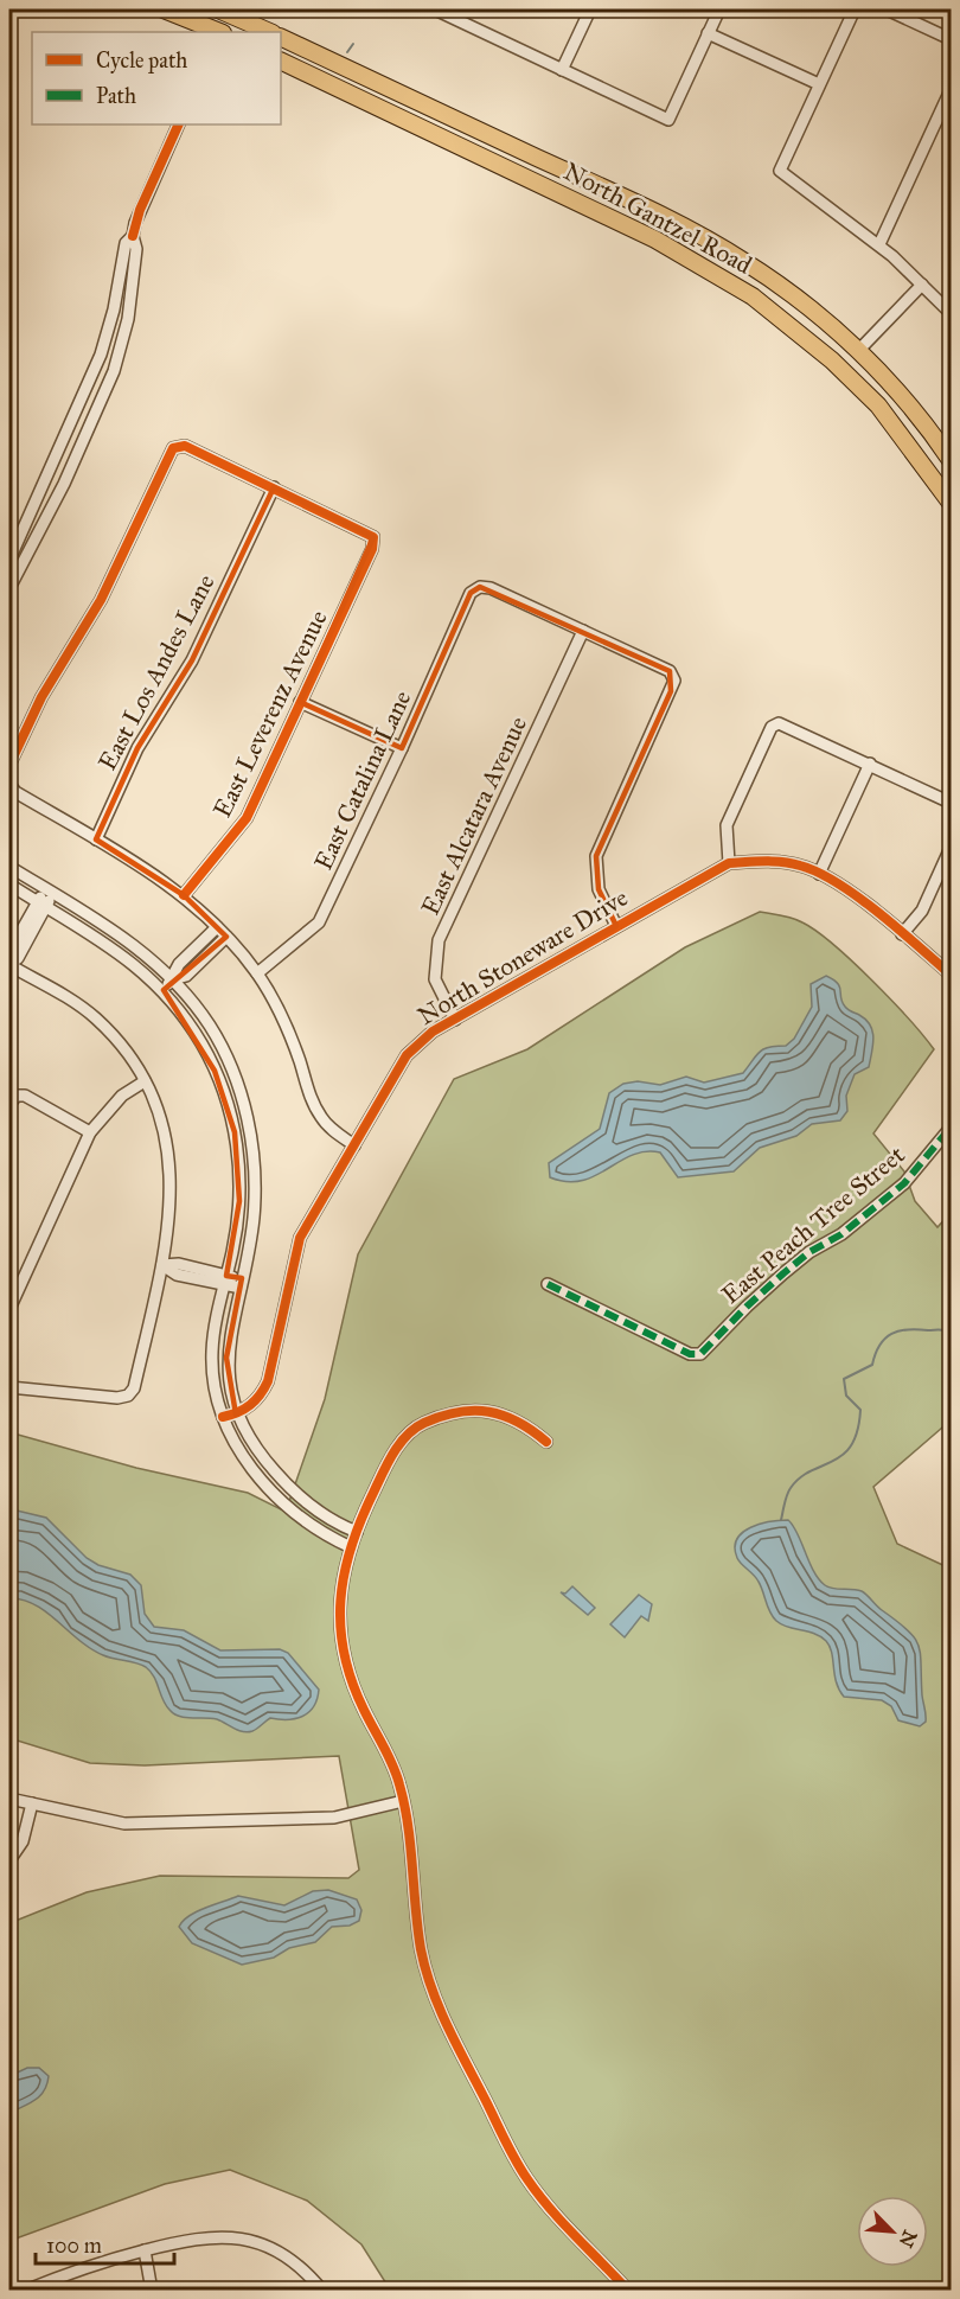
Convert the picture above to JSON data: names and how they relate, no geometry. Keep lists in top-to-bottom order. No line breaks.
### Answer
{"streets":{"main road":["North Gantzel Road"],"street":["East Los Andes Lane","East Leverenz Avenue","East Catalina Lane","East Alcatara Avenue","North Stoneware Drive","East Peach Tree Street"]},"crossings":[["East Los Andes Lane","East Leverenz Avenue"],["East Catalina Lane","East Alcatara Avenue"],["East Alcatara Avenue","North Stoneware Drive"]],"legend":["Cycle path","Path"],"scale_bar":"100 m","north":"bottom right"}
